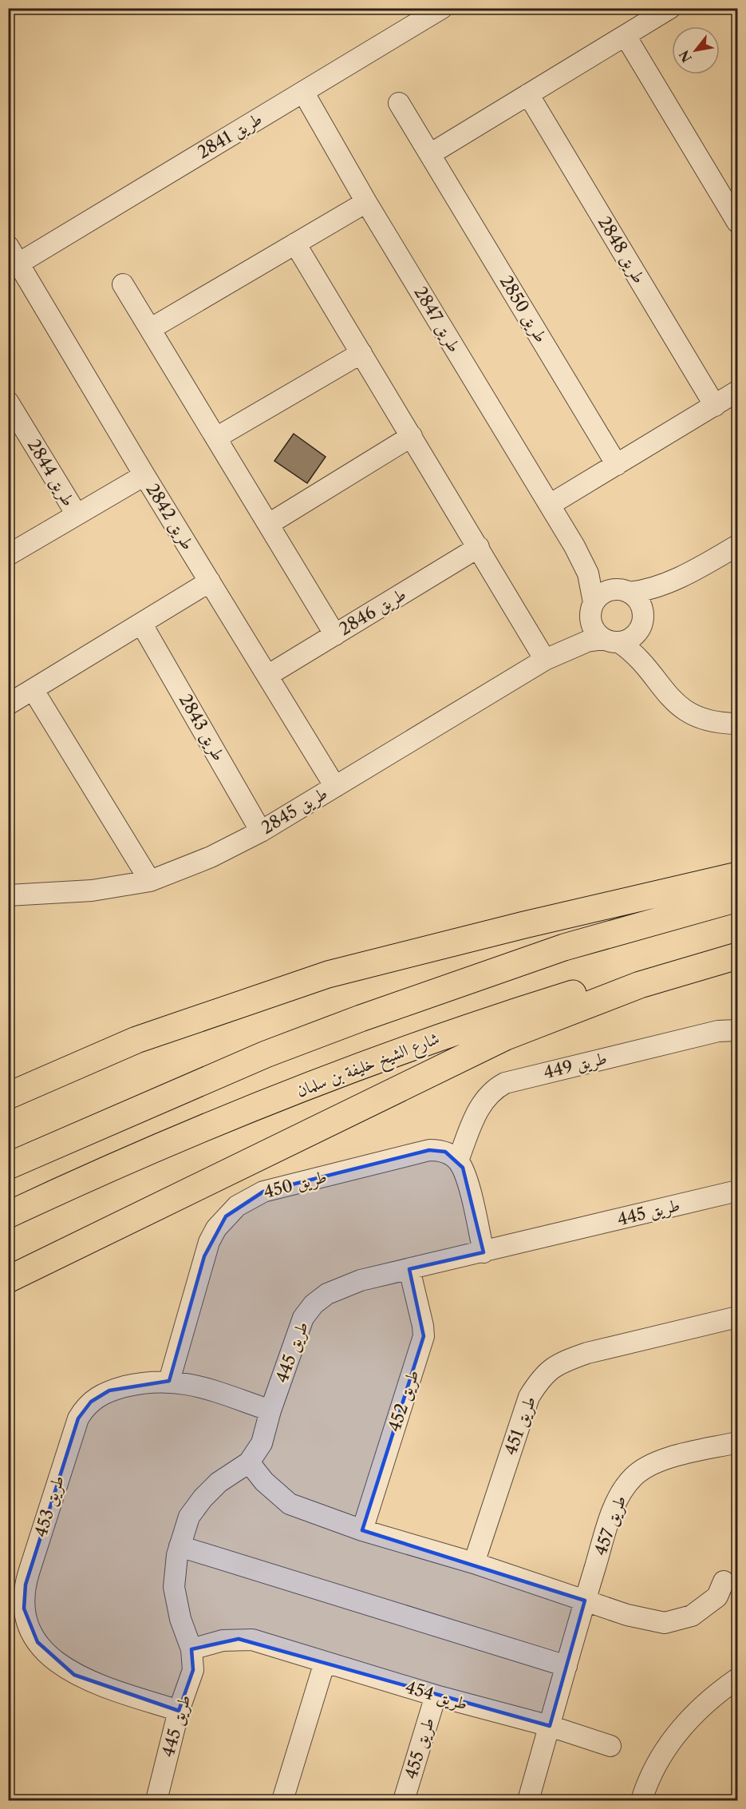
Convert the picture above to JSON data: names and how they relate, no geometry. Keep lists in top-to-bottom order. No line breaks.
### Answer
{"streets":{"highway":["شارع الشيخ خليفة بن سلمان"],"street":["طريق 2841","طريق 2848","طريق 2850","طريق 2847","طريق 2844","طريق 2842","طريق 2846","طريق 2843","طريق 2845","طريق 449","طريق 450","طريق 445","طريق 452","طريق 451","طريق 453","طريق 457","طريق 454","طريق 455"]},"crossings":[["طريق 2841","طريق 2847"],["طريق 2841","طريق 2842"],["طريق 2847","طريق 2845"],["طريق 2844","طريق 2842"],["طريق 2842","طريق 2846"],["طريق 2842","طريق 2845"],["طريق 2843","طريق 2845"],["طريق 449","طريق 450"],["طريق 450","طريق 453"],["طريق 445","طريق 452"],["طريق 445","طريق 453"],["طريق 445","طريق 454"],["طريق 457","طريق 454"],["طريق 454","طريق 455"]],"north":"bottom left"}
